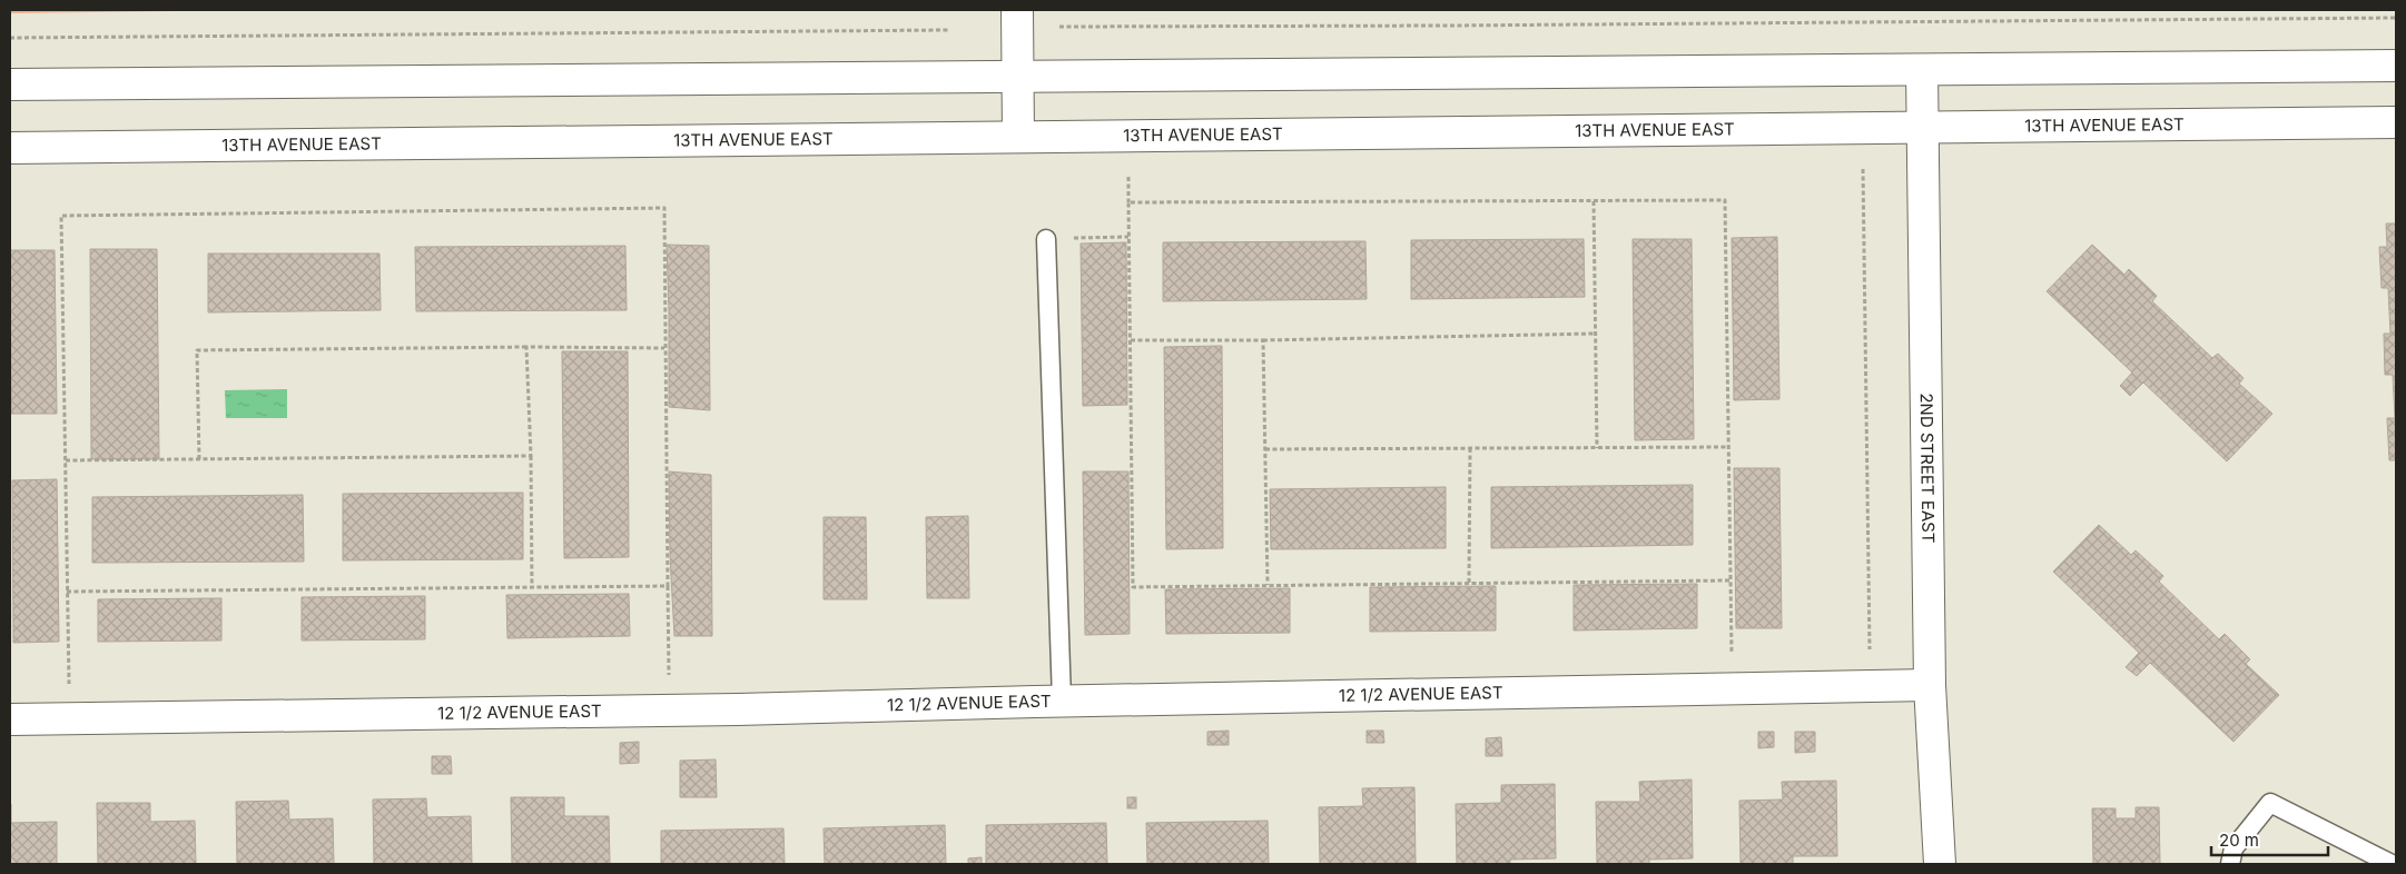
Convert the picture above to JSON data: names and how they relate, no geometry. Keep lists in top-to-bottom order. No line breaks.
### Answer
{"streets":{"main road":["13TH AVENUE EAST","2ND STREET EAST","12 1/2 AVENUE EAST"]},"crossings":[["13TH AVENUE EAST","2ND STREET EAST"],["2ND STREET EAST","12 1/2 AVENUE EAST"]],"scale_bar":"20 m"}
